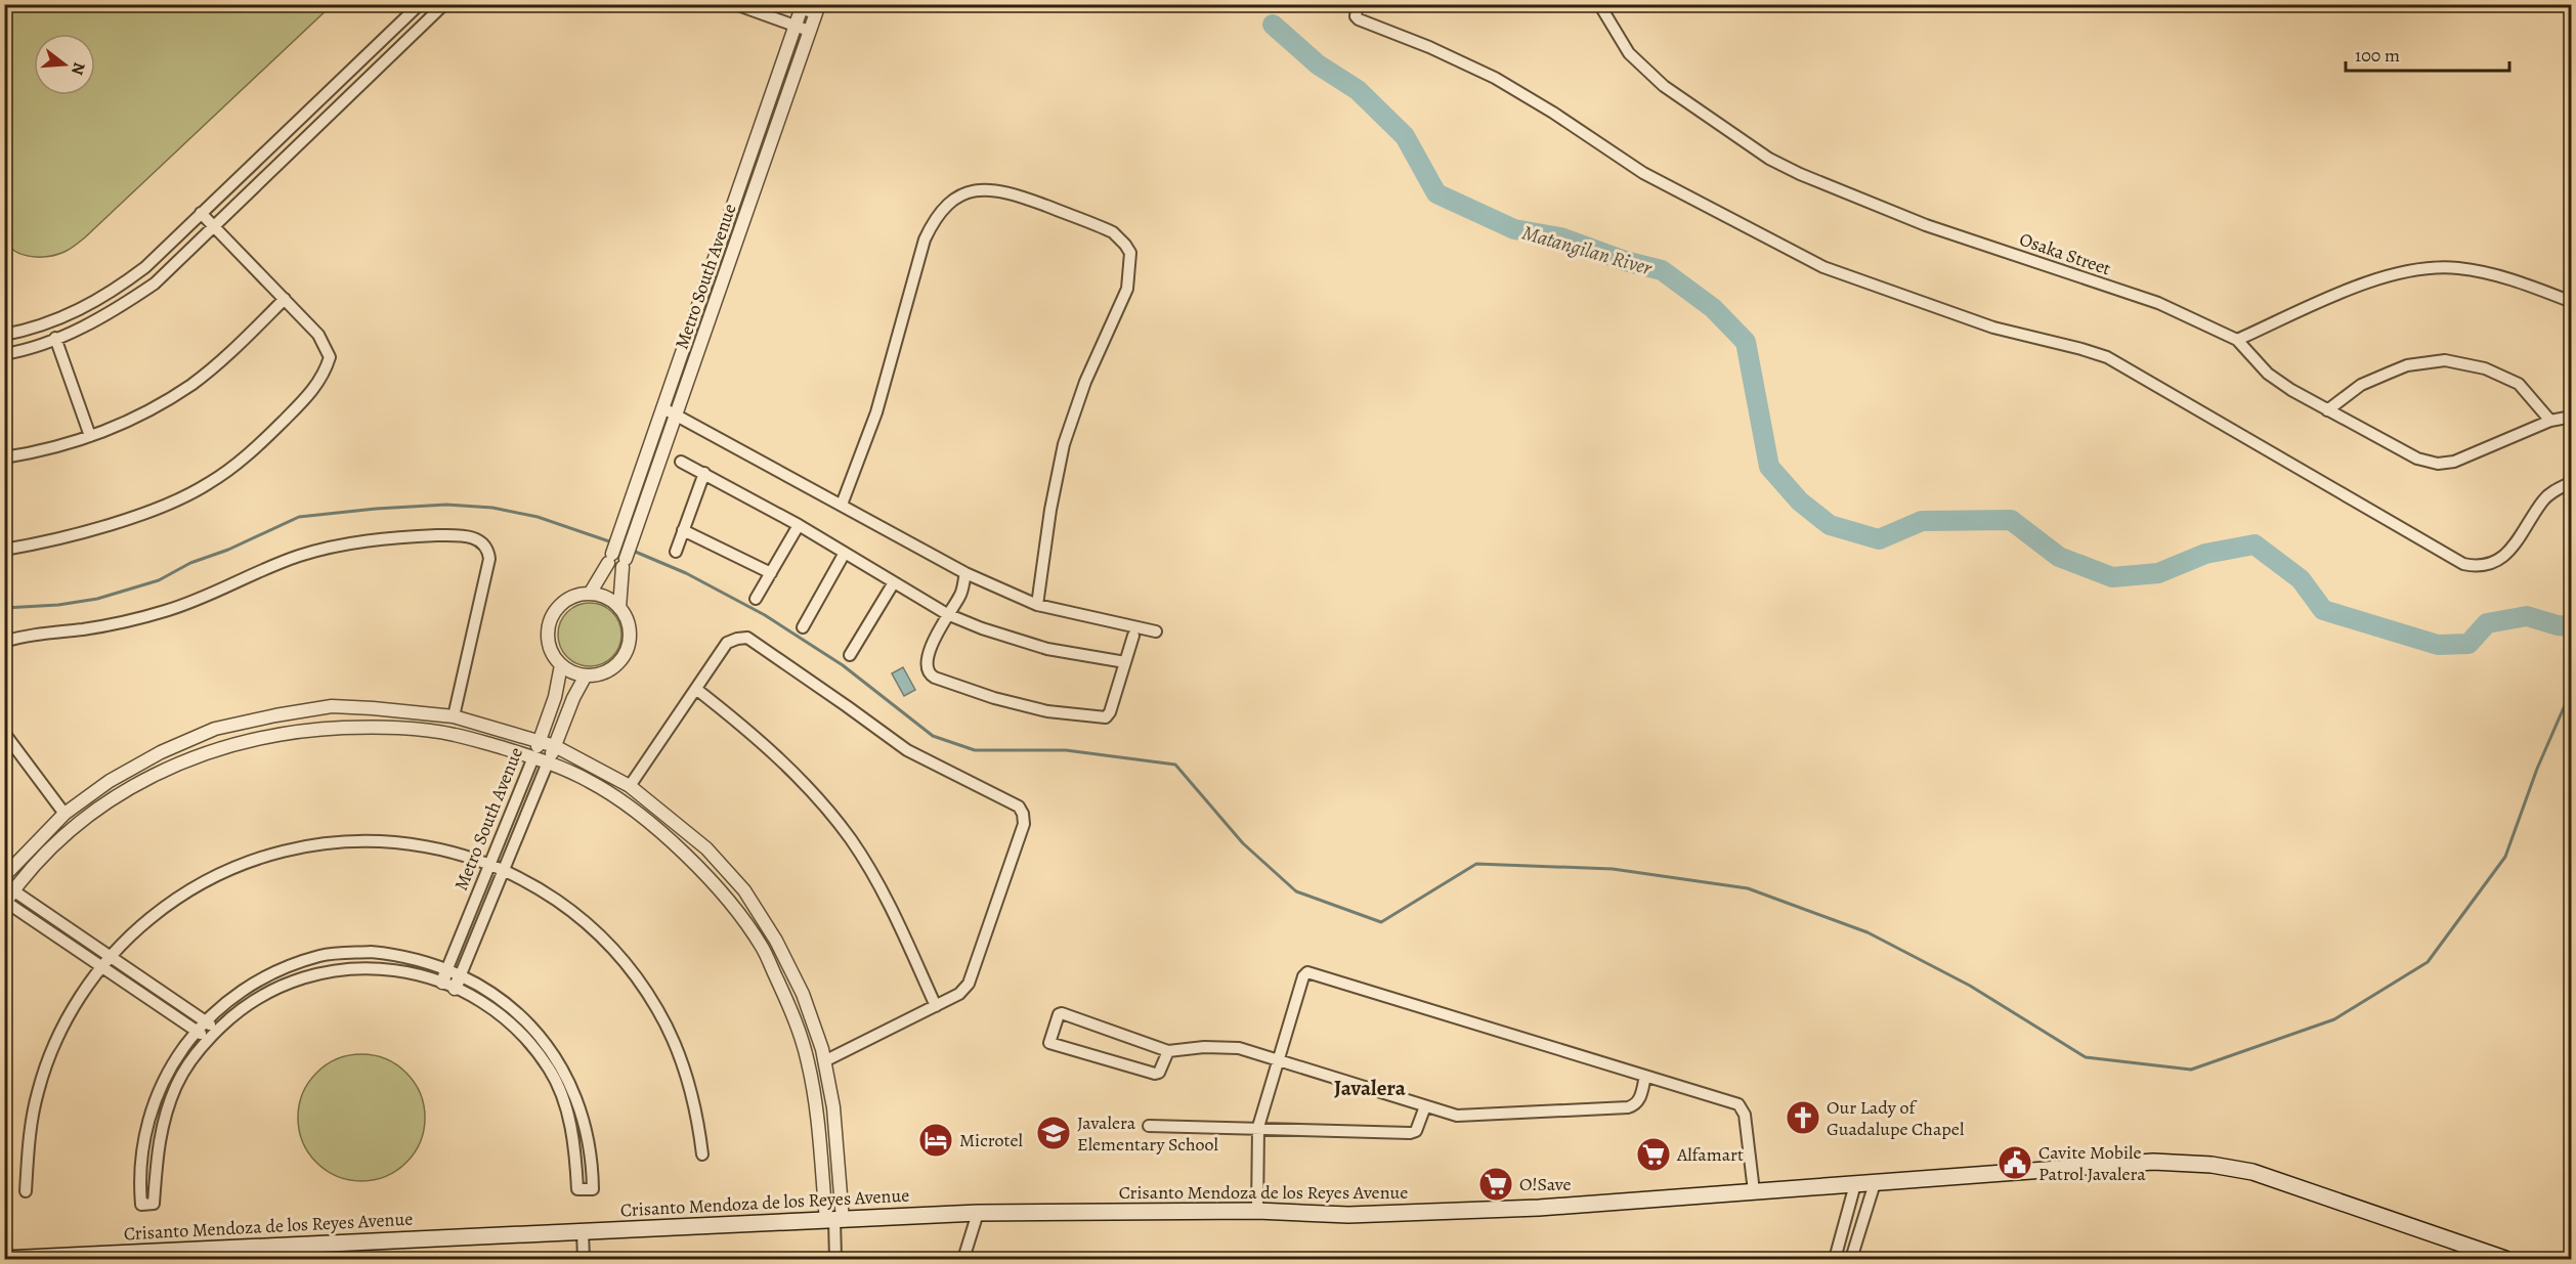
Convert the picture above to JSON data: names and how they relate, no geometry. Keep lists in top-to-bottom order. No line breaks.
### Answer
{"streets":{"main road":["Crisanto Mendoza de los Reyes Avenue"],"street":["Osaka Street","Metro South Avenue"]},"districts":["Javalera"],"water":["Matangilan River"],"places":{"church":["Our Lady of Guadalupe Chapel"],"school or university":["Javalera Elementary School"],"hotel":["Microtel"],"supermarket":["Alfamart","O!Save"],"public building":["Cavite Mobile Patrol Javalera"]},"scale_bar":"100 m","north":"right"}
